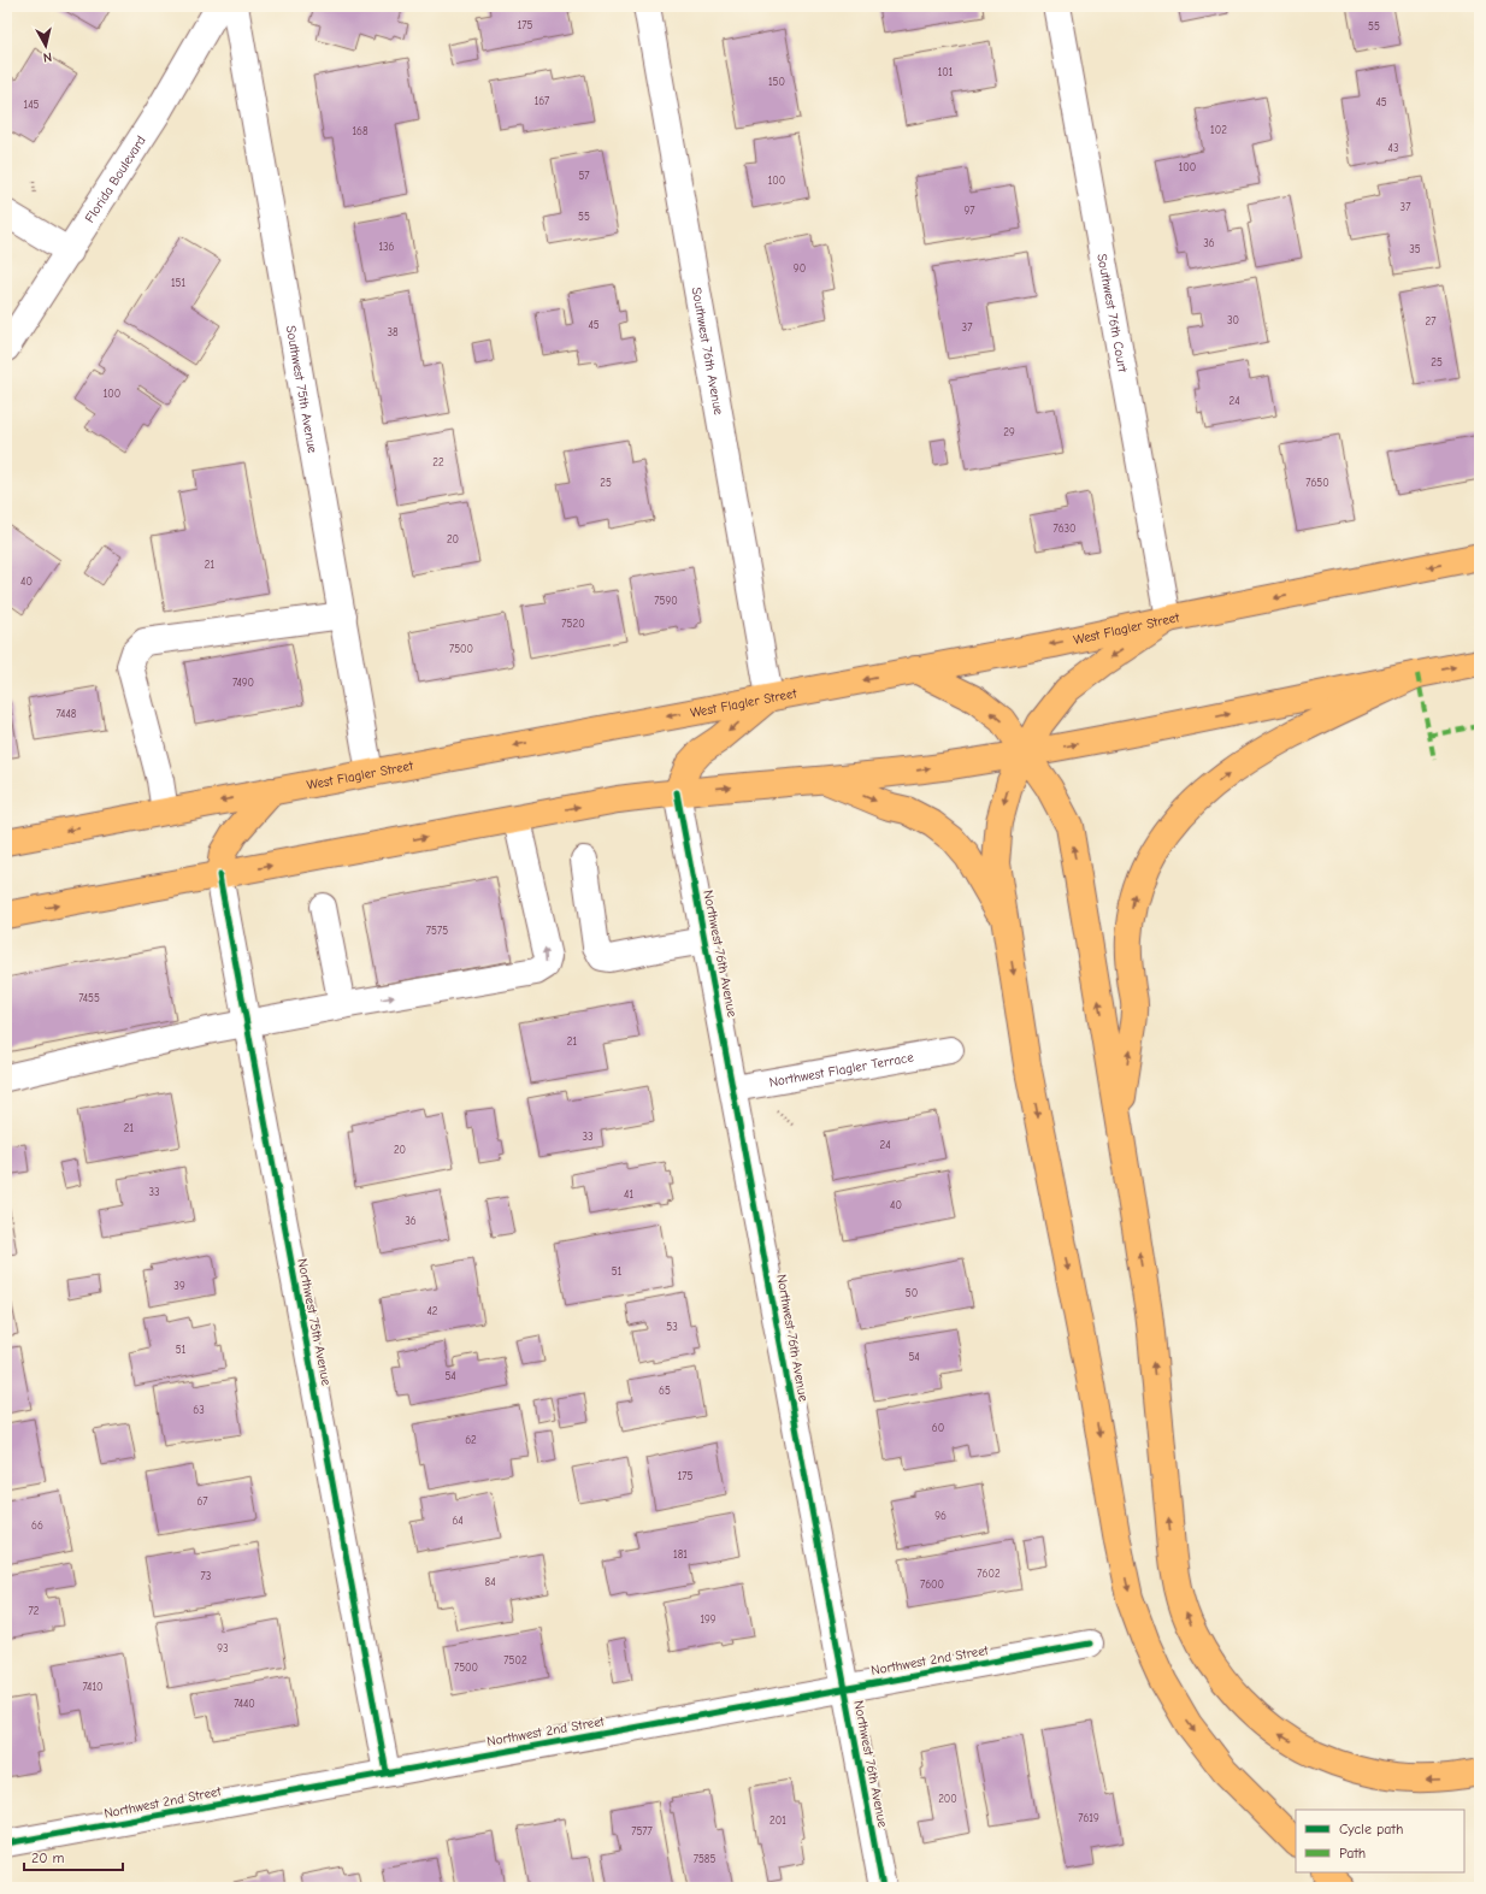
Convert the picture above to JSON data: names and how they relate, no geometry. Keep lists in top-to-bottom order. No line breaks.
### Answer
{"streets":{"main road":["West Flagler Street"],"street":["Florida Boulevard","Southwest 76th Court","Southwest 76th Avenue","Southwest 75th Avenue","Northwest 76th Avenue","Northwest Flagler Terrace","Northwest 75th Avenue","Northwest 2nd Street"]},"crossings":[["Southwest 76th Court","West Flagler Street"],["Southwest 76th Avenue","West Flagler Street"],["Southwest 75th Avenue","West Flagler Street"],["Northwest 76th Avenue","Northwest Flagler Terrace"],["Northwest 76th Avenue","Northwest 2nd Street"],["Northwest 75th Avenue","Northwest 2nd Street"]],"house_numbers":["175","55","101","150","167","45","145","102","168","43","100","57","100","37","97","55","36","136","35","90","151","30","27","45","37","38","25","100","24","29","22","25","7650","7630","20","21","40","7590","7520","7500","7490","7448","7575","7455","21","21","33","24","20","33","41","40","36","51","39","50","42","53","51","54","54","65","63","60","62","175","67","96","64","66","181","7602","73","84","7600","72","199","93","7502","7500","7410","7440","200","7619","201","7577","7585"],"legend":["Cycle path","Path"],"scale_bar":"20 m","north":"bottom"}
